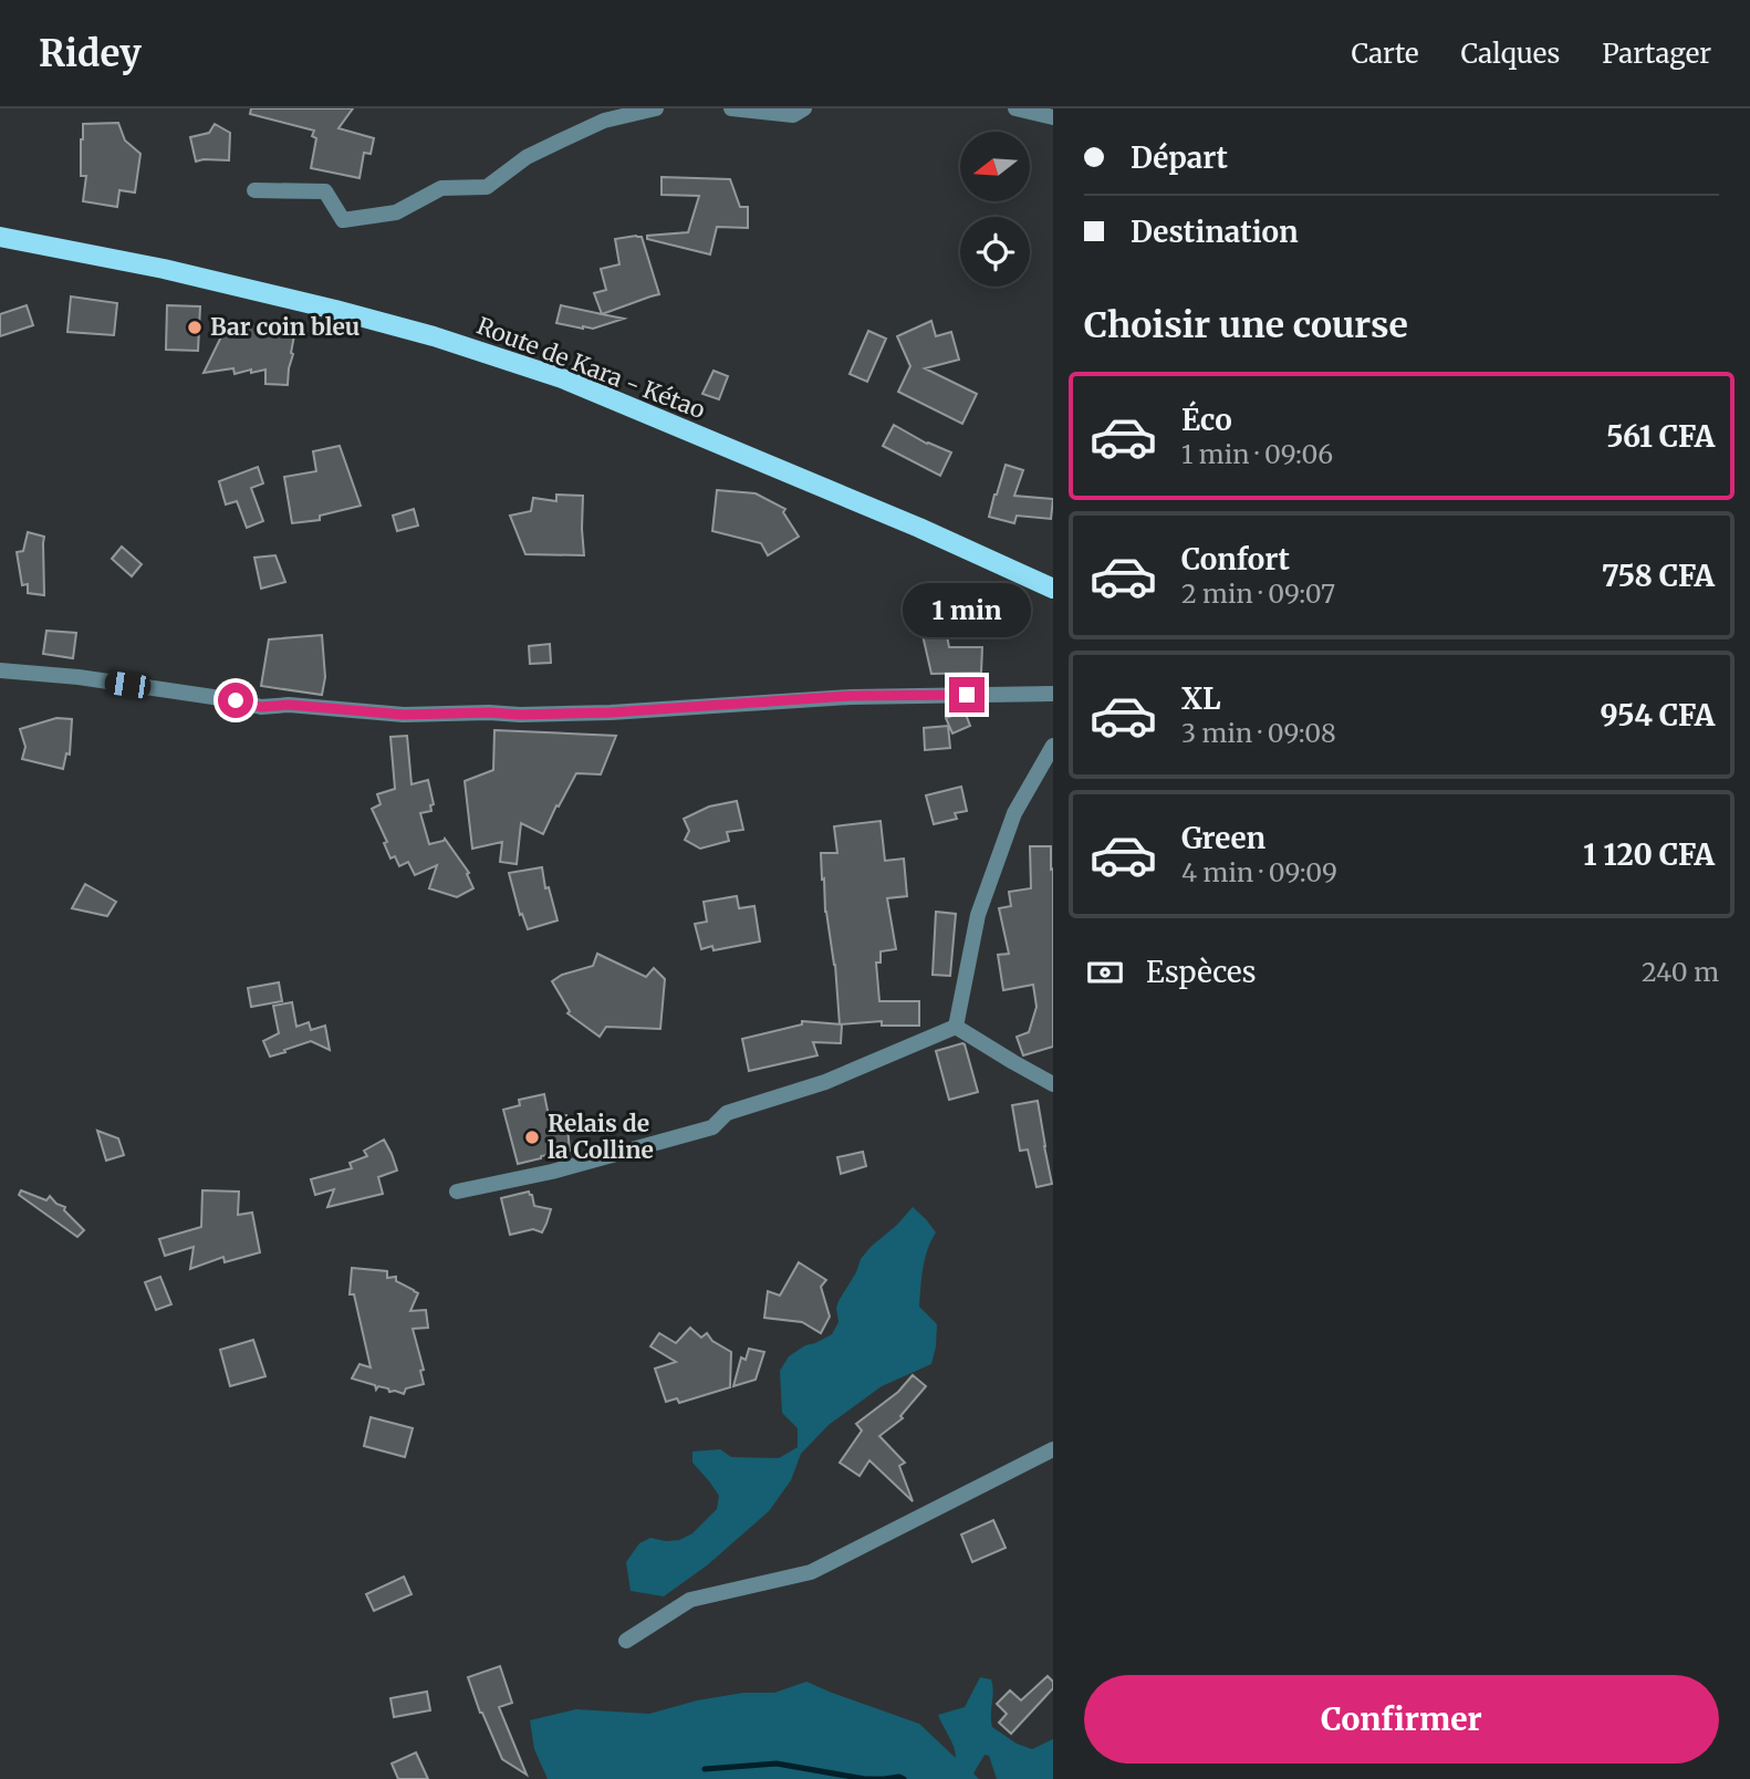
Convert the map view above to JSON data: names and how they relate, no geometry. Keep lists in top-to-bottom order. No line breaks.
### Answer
{"streets":{"main road":["Route de Kara - Kétao"]},"places":["Bar coin bleu","Relais de la Colline"],"north":"left","page":{"header":"Ridey","nav":["Carte","Calques","Partager"],"banner":["Départ","Destination"],"heading":"Choisir une course","list":[{"name":"Éco","note":"1 min · 09:06","value":"561 CFA"},{"name":"Confort","note":"2 min · 09:07","value":"758 CFA"},{"name":"XL","note":"3 min · 09:08","value":"954 CFA"},{"name":"Green","note":"4 min · 09:09","value":"1 120 CFA"}],"bubble":"1 min","pay":["Espèces","240 m"],"buttons":"Confirmer"}}
